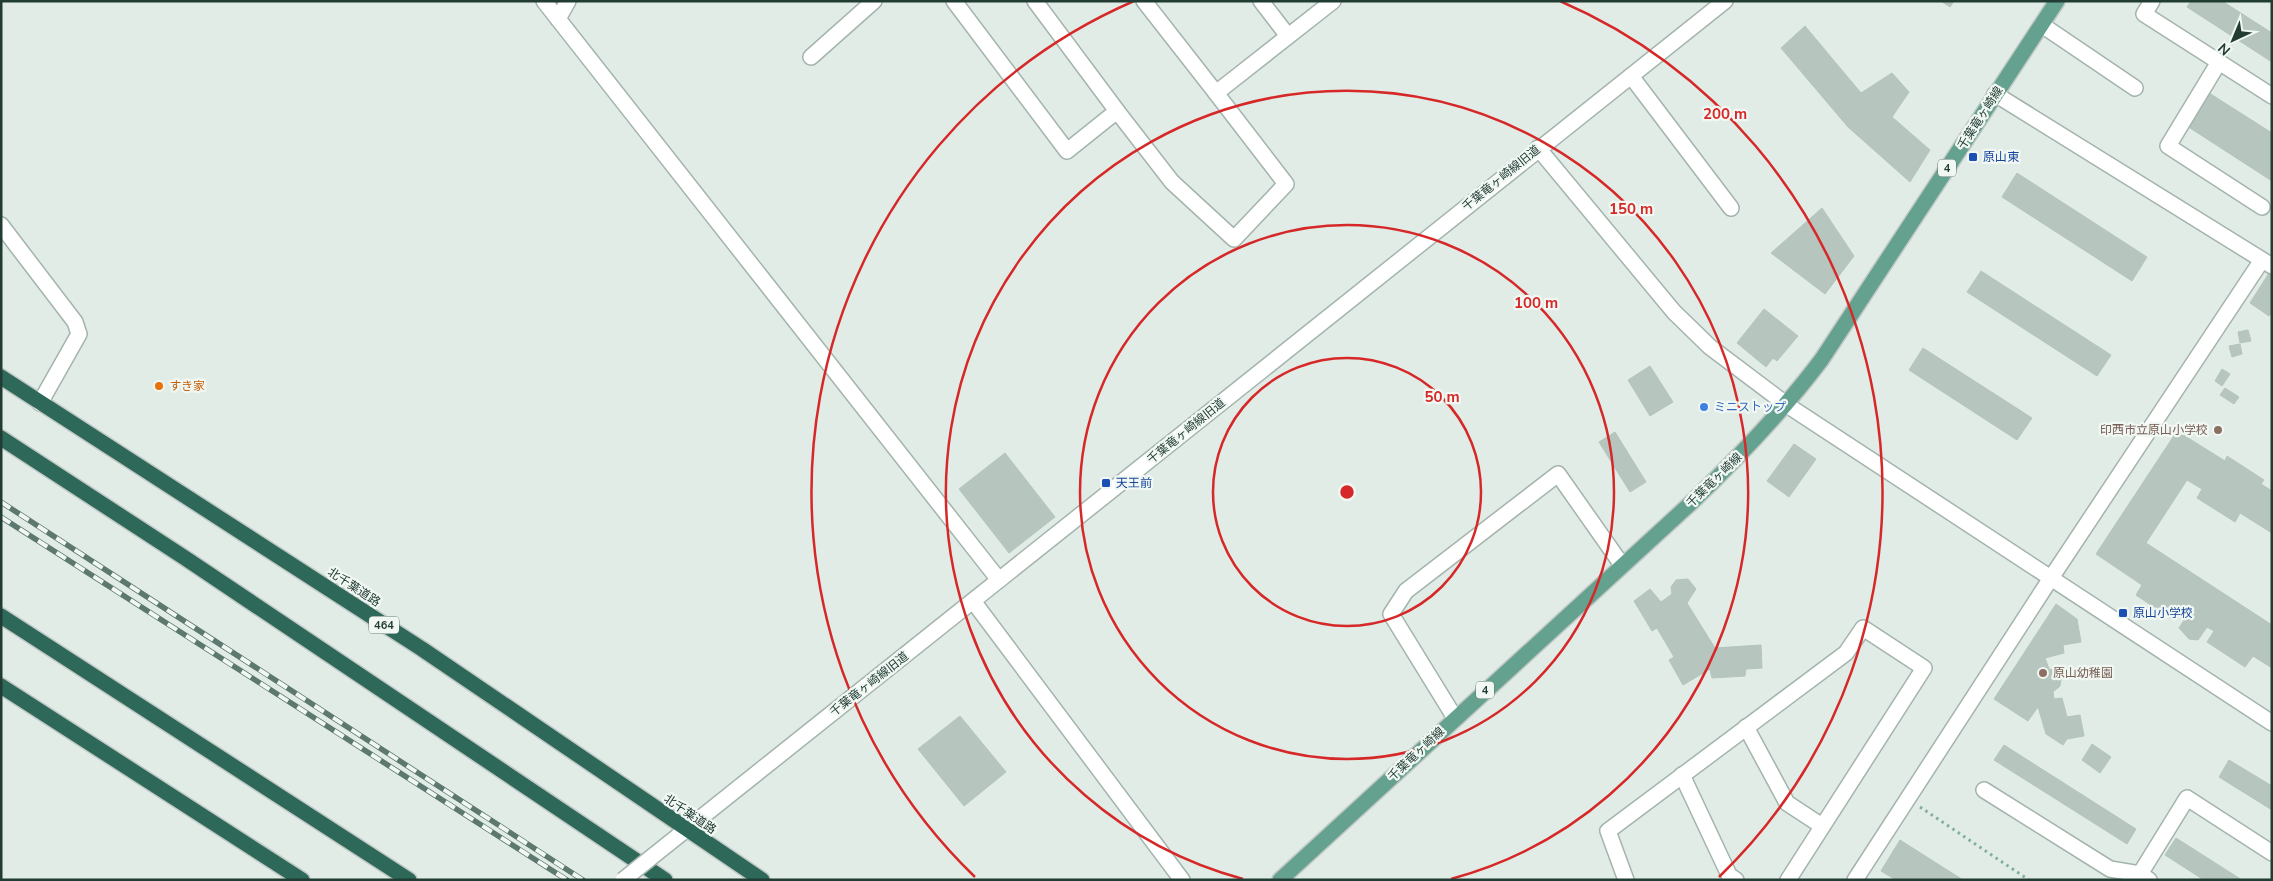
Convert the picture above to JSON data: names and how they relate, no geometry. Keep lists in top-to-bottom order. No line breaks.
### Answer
{"streets":{"highway":["北千葉道路","464"],"main road":["千葉竜ヶ崎線","4"],"street":["千葉竜ヶ崎線旧道"]},"crossings":[["千葉竜ヶ崎線旧道","北千葉道路"]],"places":{"transit":["原山東","天王前","原山小学校"],"other":["すき家","ミニストップ","印西市立原山小学校","原山幼稚園"]},"north":"bottom left","rings":["200 m","150 m","100 m","50 m"]}
